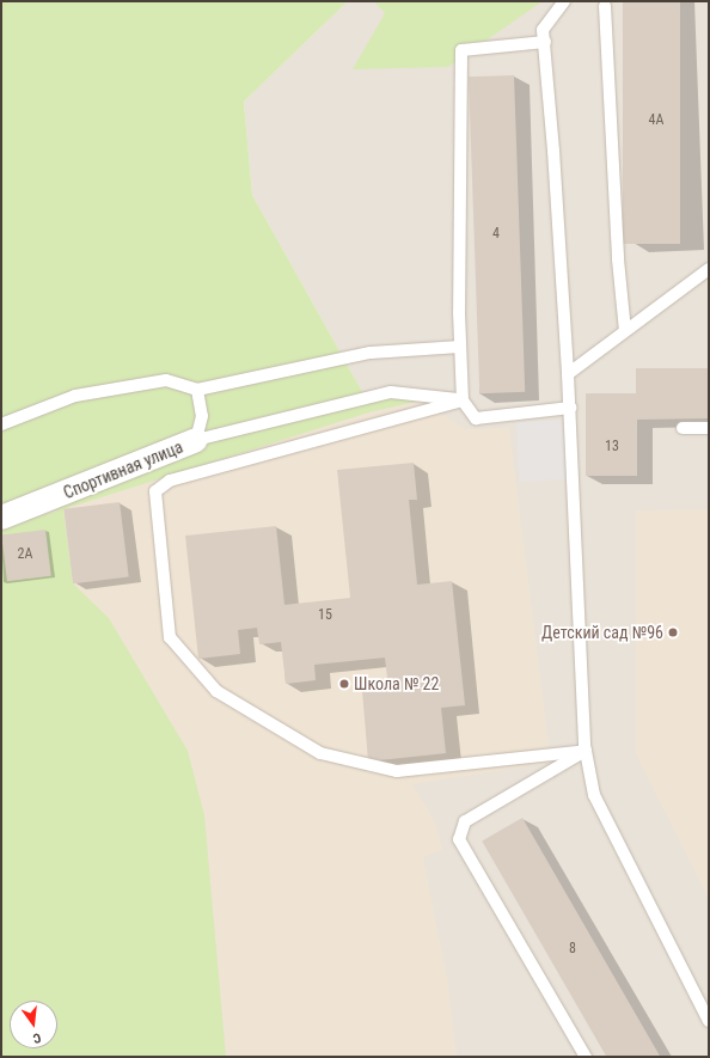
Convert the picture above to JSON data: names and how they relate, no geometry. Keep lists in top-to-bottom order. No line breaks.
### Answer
{"streets":{"street":["Спортивная улица"]},"places":["Детский сад №96","Школа № 22"],"house_numbers":["4А","4","13","2А","15","8"],"north":"bottom"}
